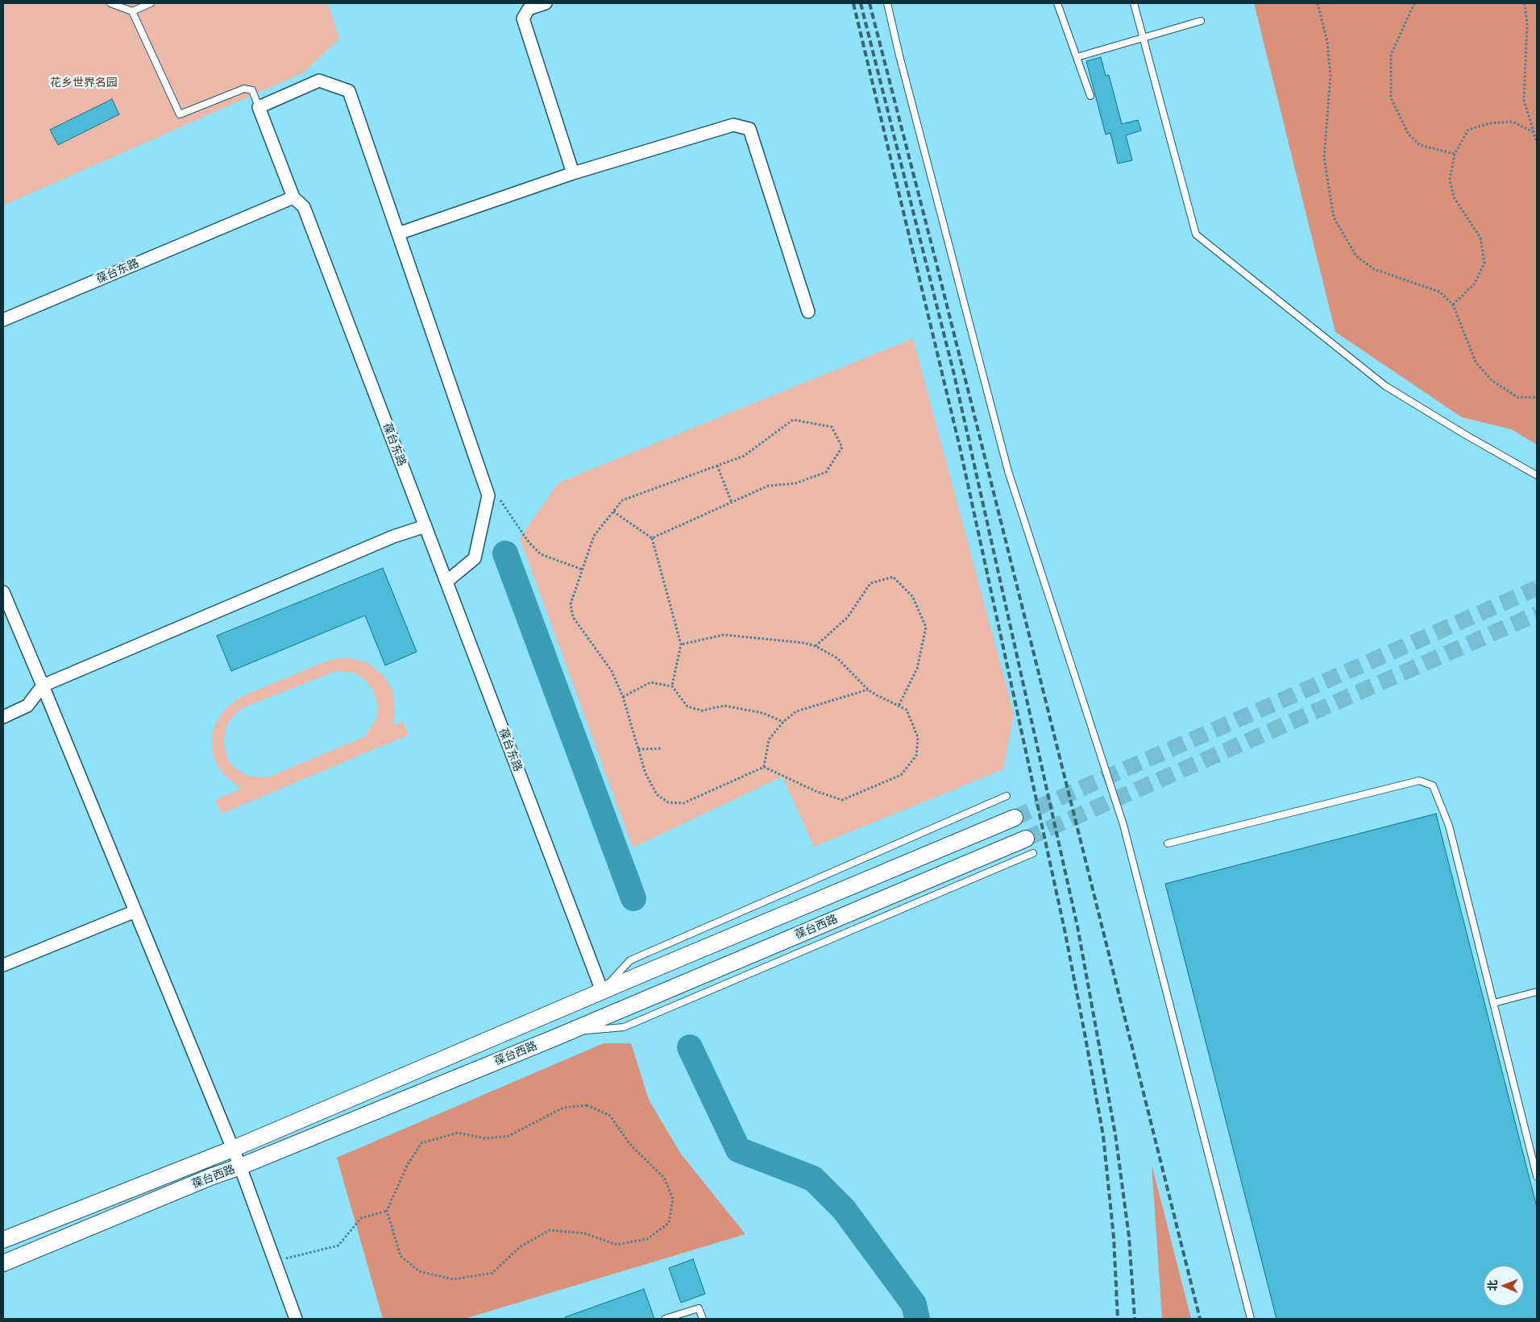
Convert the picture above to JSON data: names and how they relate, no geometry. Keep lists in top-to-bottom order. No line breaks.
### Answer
{"streets":{"street":["葆台东路","葆台西路"]},"crossings":[["葆台东路","葆台西路"]],"parks":["花乡世界名园"],"north":"left"}
